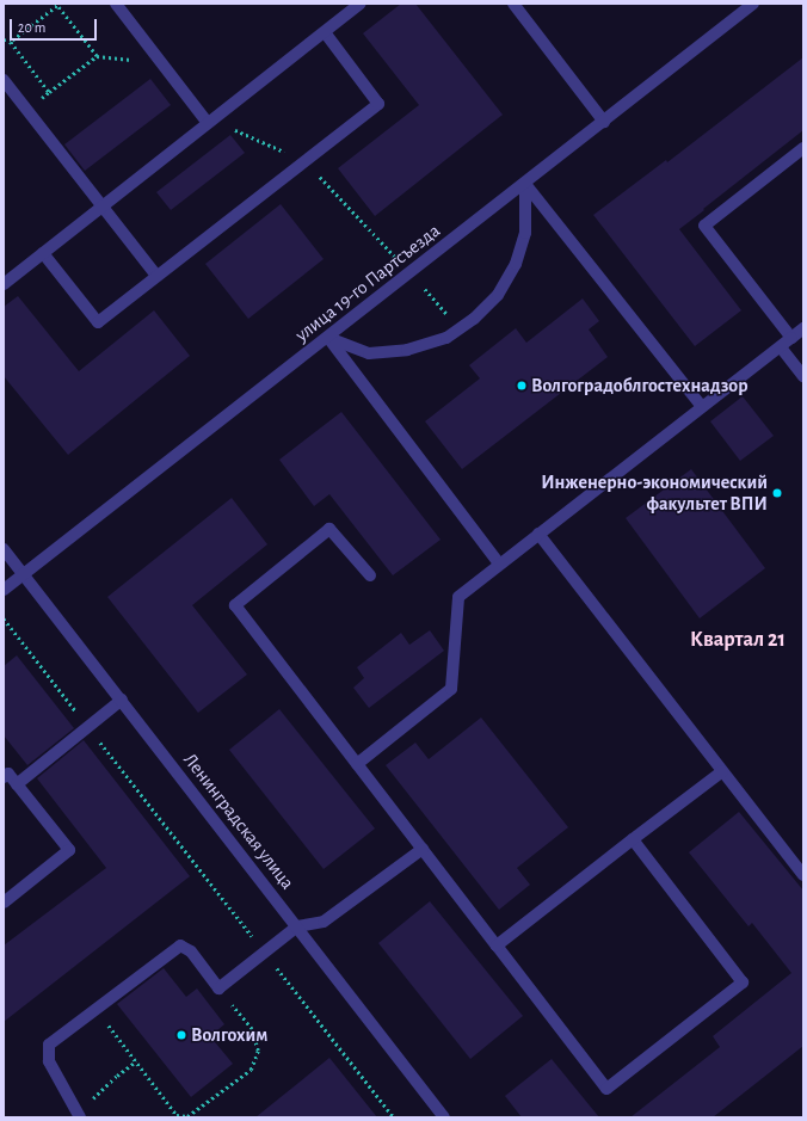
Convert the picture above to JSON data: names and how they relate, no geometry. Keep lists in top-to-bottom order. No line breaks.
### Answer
{"streets":{"street":["улица 19-го Партсъезда","Ленинградская улица"]},"crossings":[["улица 19-го Партсъезда","Ленинградская улица"]],"districts":["Квартал 21"],"places":["Волгоградоблгостехнадзор","Инженерно-экономический факультет ВПИ","Волгохим"],"scale_bar":"20 m"}
